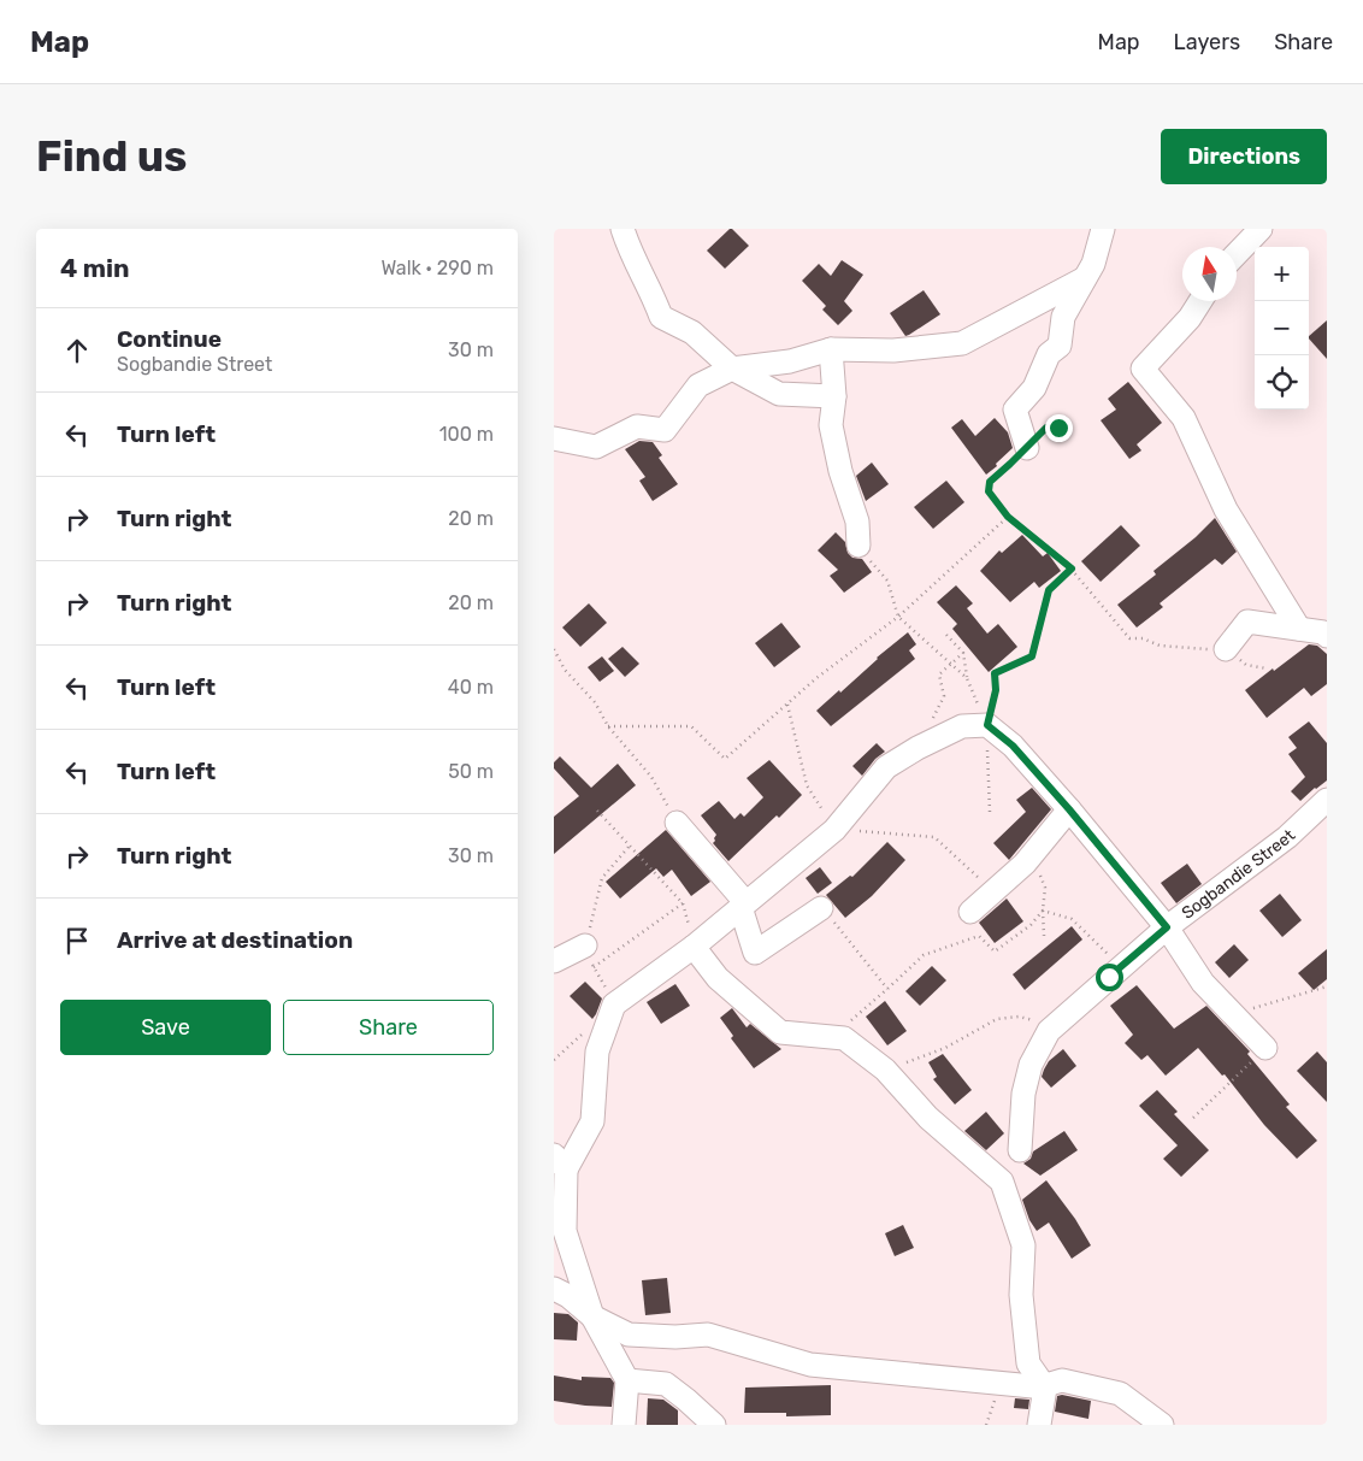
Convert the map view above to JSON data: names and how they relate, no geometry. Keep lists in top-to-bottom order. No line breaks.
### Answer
{"streets":{"street":["Sogbandie Street"]},"north":"top","page":{"header":"Map","nav":["Map","Layers","Share"],"buttons":["Directions",["Save","Share"]],"title":"Find us","heading":["4 min","Walk · 290 m"],"map_buttons":["+","−"],"list":[["Continue","Sogbandie Street","30 m"],["Turn left","100 m"],["Turn right","20 m"],["Turn right","20 m"],["Turn left","40 m"],["Turn left","50 m"],["Turn right","30 m"],"Arrive at destination"]}}
